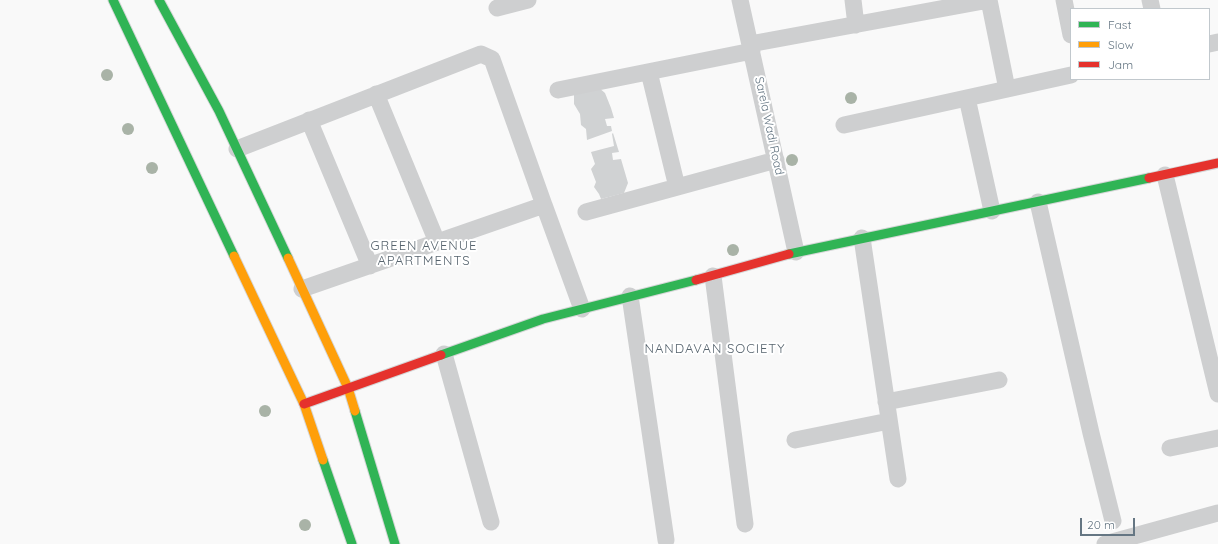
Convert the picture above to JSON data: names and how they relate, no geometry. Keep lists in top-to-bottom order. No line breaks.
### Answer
{"streets":{"street":["Sarela Wadi Road"]},"districts":["GREEN AVENUE APARTMENTS","NANDAVAN SOCIETY"],"legend":["Fast","Slow","Jam"],"scale_bar":"20 m"}
